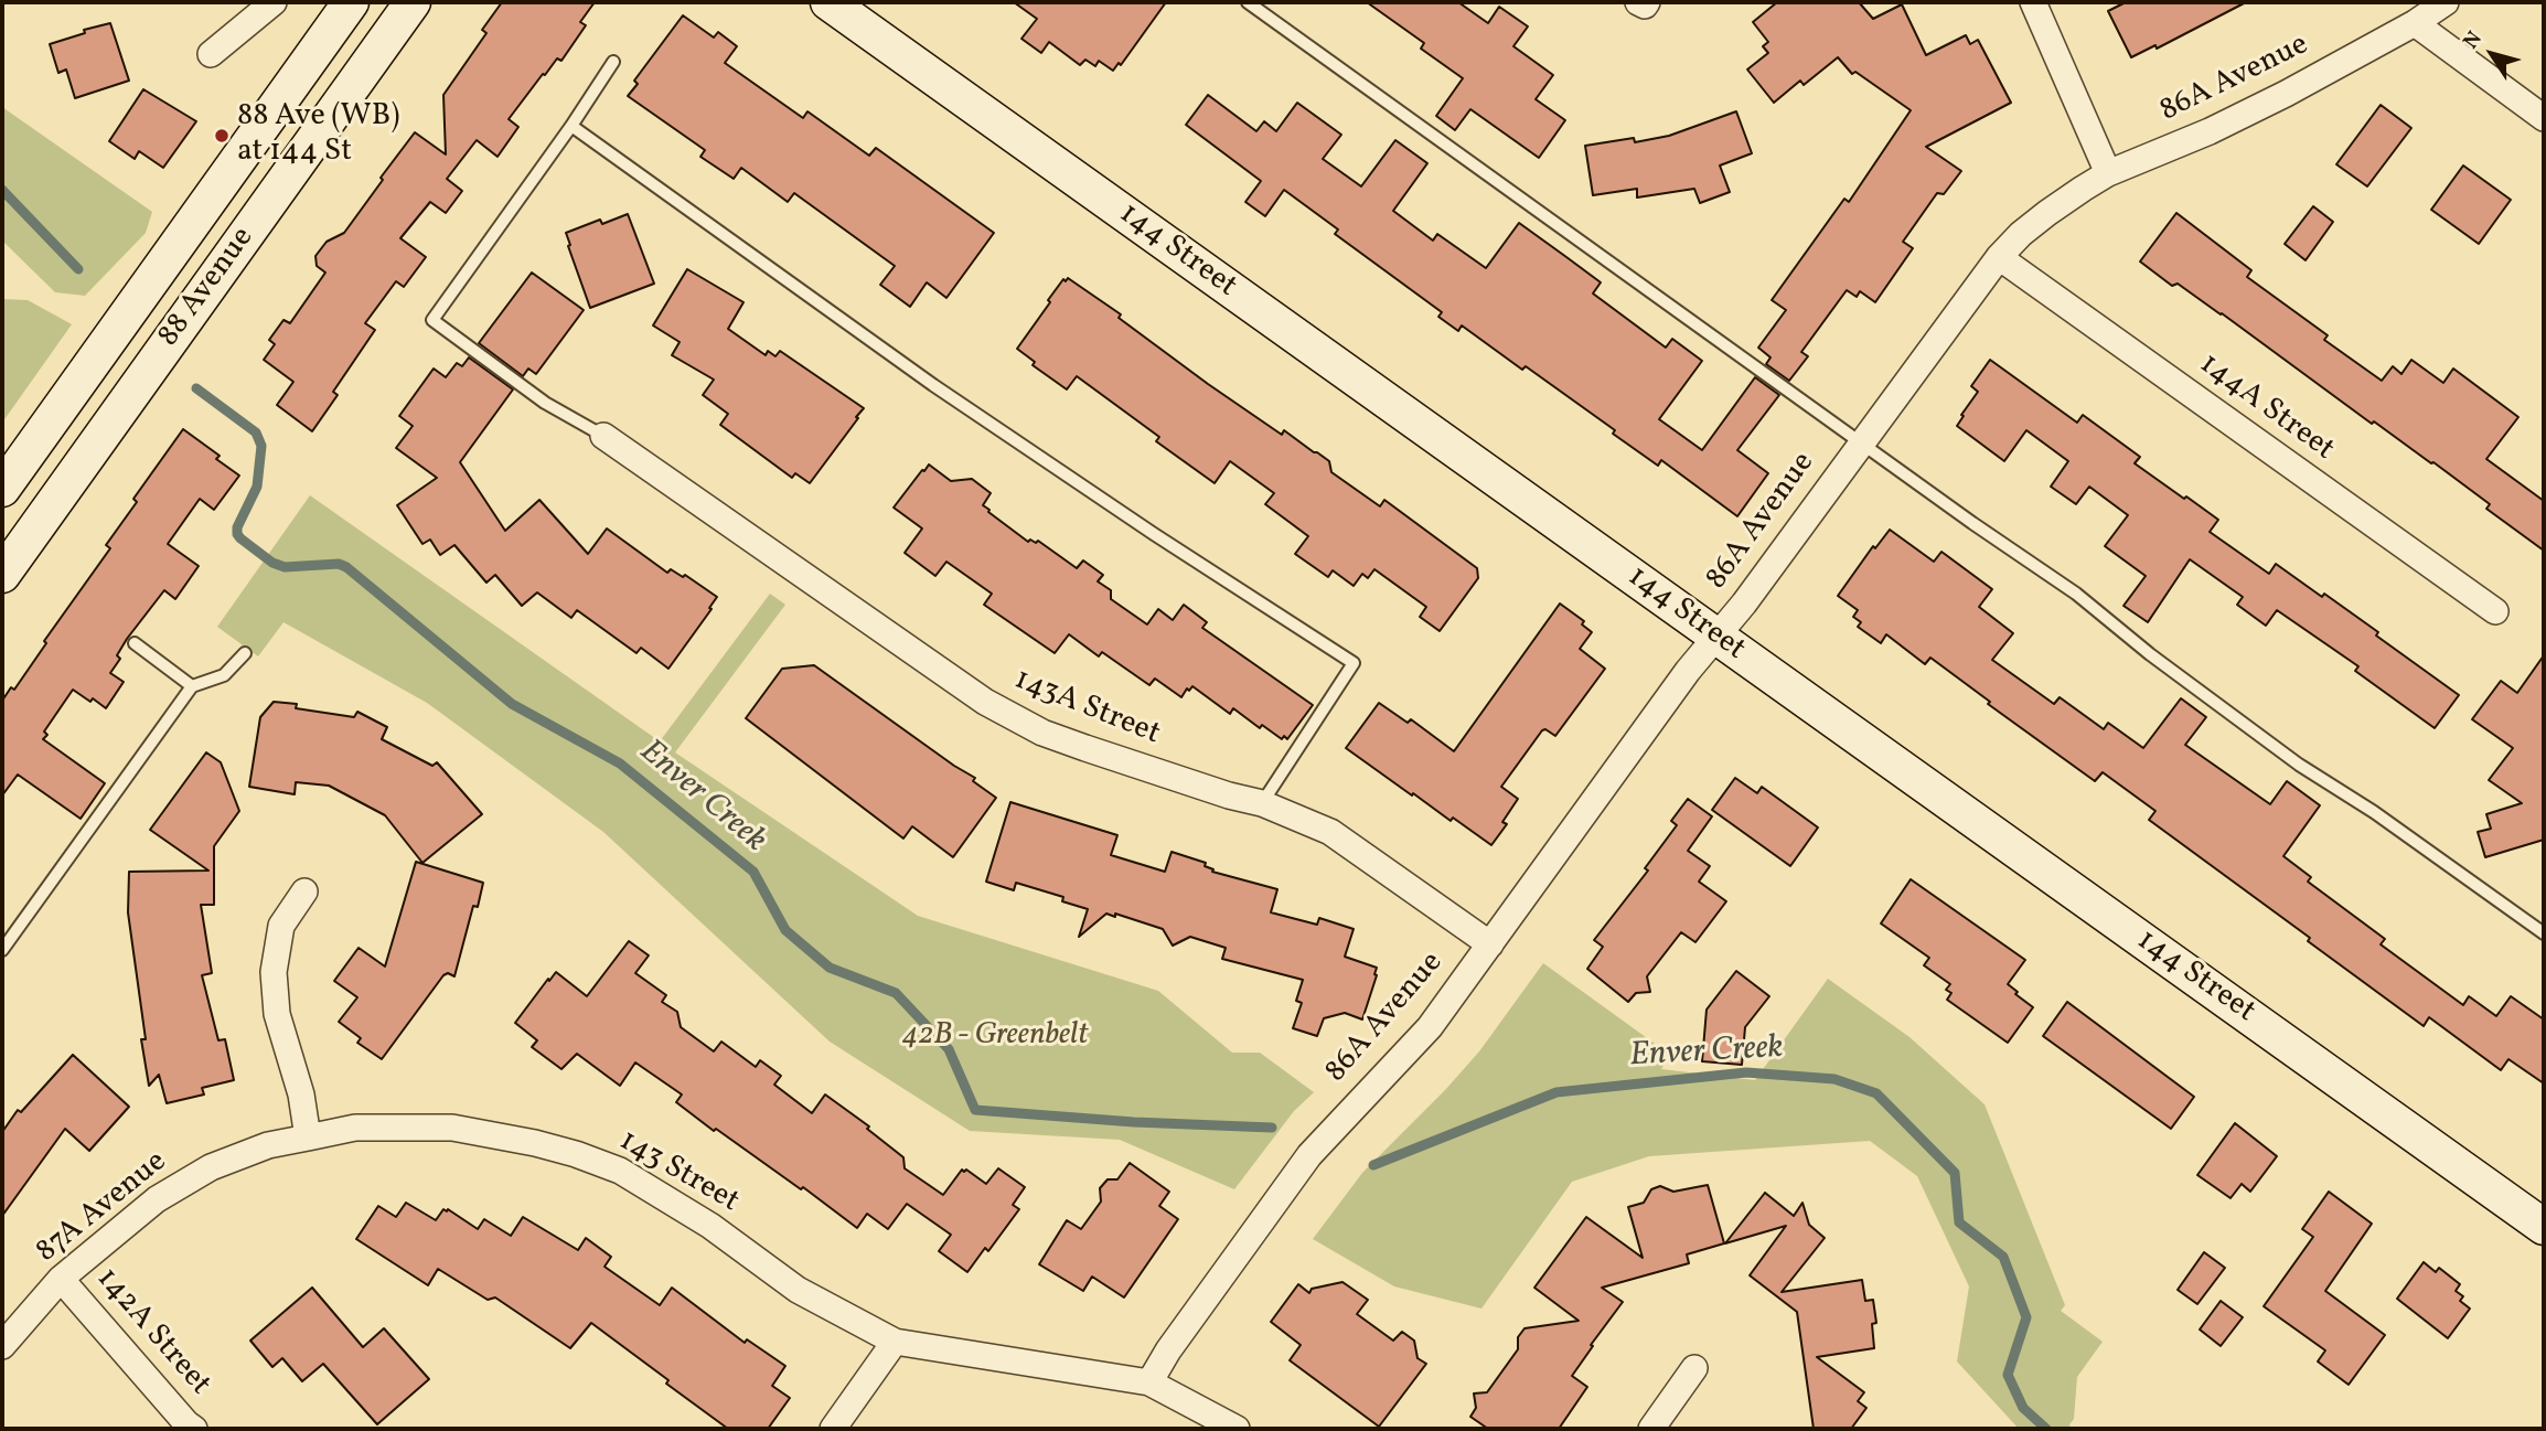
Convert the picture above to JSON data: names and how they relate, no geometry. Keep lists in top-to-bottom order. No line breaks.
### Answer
{"streets":{"main road":["144 Street","88 Avenue"],"street":["86A Avenue","144A Street","143A Street","143 Street","87A Avenue","142A Street"]},"crossings":[["86A Avenue","144 Street"],["86A Avenue","144A Street"],["86A Avenue","143A Street"],["86A Avenue","143 Street"],["143 Street","87A Avenue"],["87A Avenue","142A Street"]],"water":["Enver Creek"],"parks":["42B - Greenbelt"],"places":["88 Ave (WB) at 144 St"],"north":"top left"}
